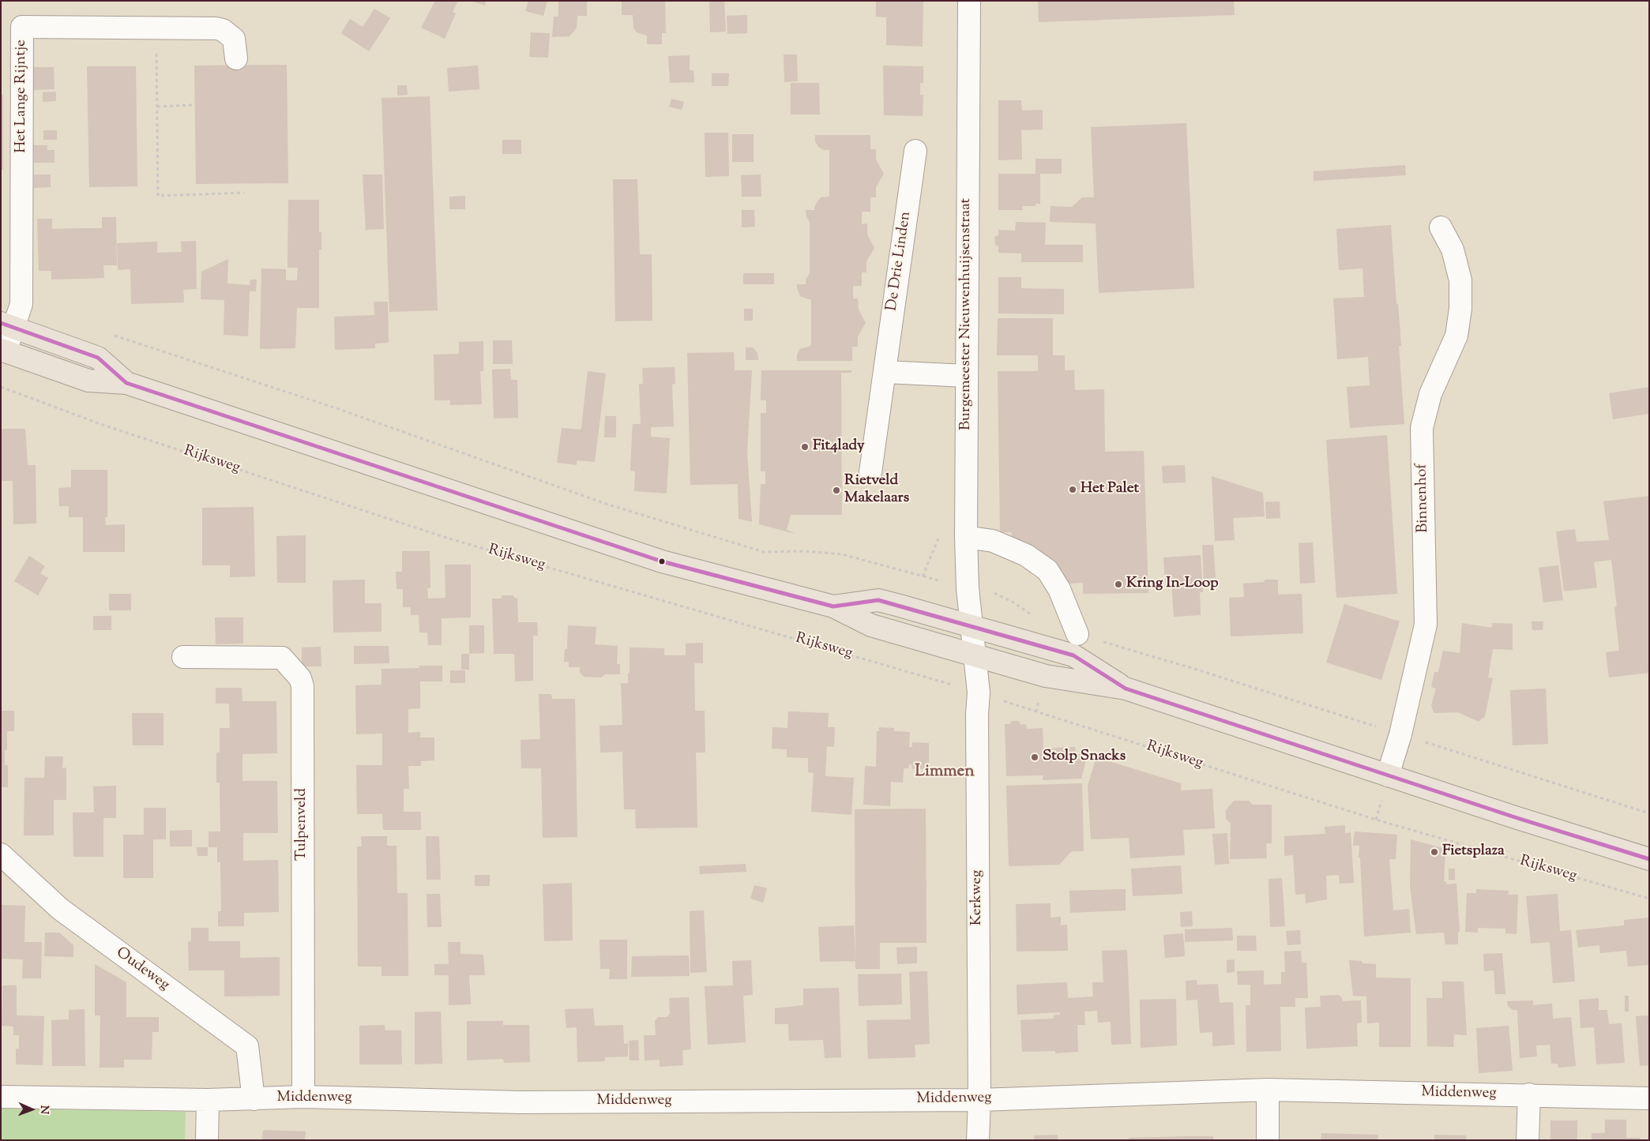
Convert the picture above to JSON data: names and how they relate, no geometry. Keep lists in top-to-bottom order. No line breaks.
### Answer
{"streets":{"street":["Het Lange Rijntje","De Drie Linden","Burgemeester Nieuwenhuijsenstraat","Binnenhof","Tulpenveld","Kerkweg","Oudeweg","Middenweg"],"path":["Rijksweg"]},"crossings":[["Burgemeester Nieuwenhuijsenstraat","Kerkweg"],["Rijksweg","Kerkweg"],["Tulpenveld","Middenweg"],["Kerkweg","Middenweg"],["Oudeweg","Middenweg"]],"districts":["Limmen"],"places":["Fit4lady","Het Palet","Rietveld Makelaars","Kring In-Loop","Stolp Snacks","Fietsplaza"],"north":"right"}
